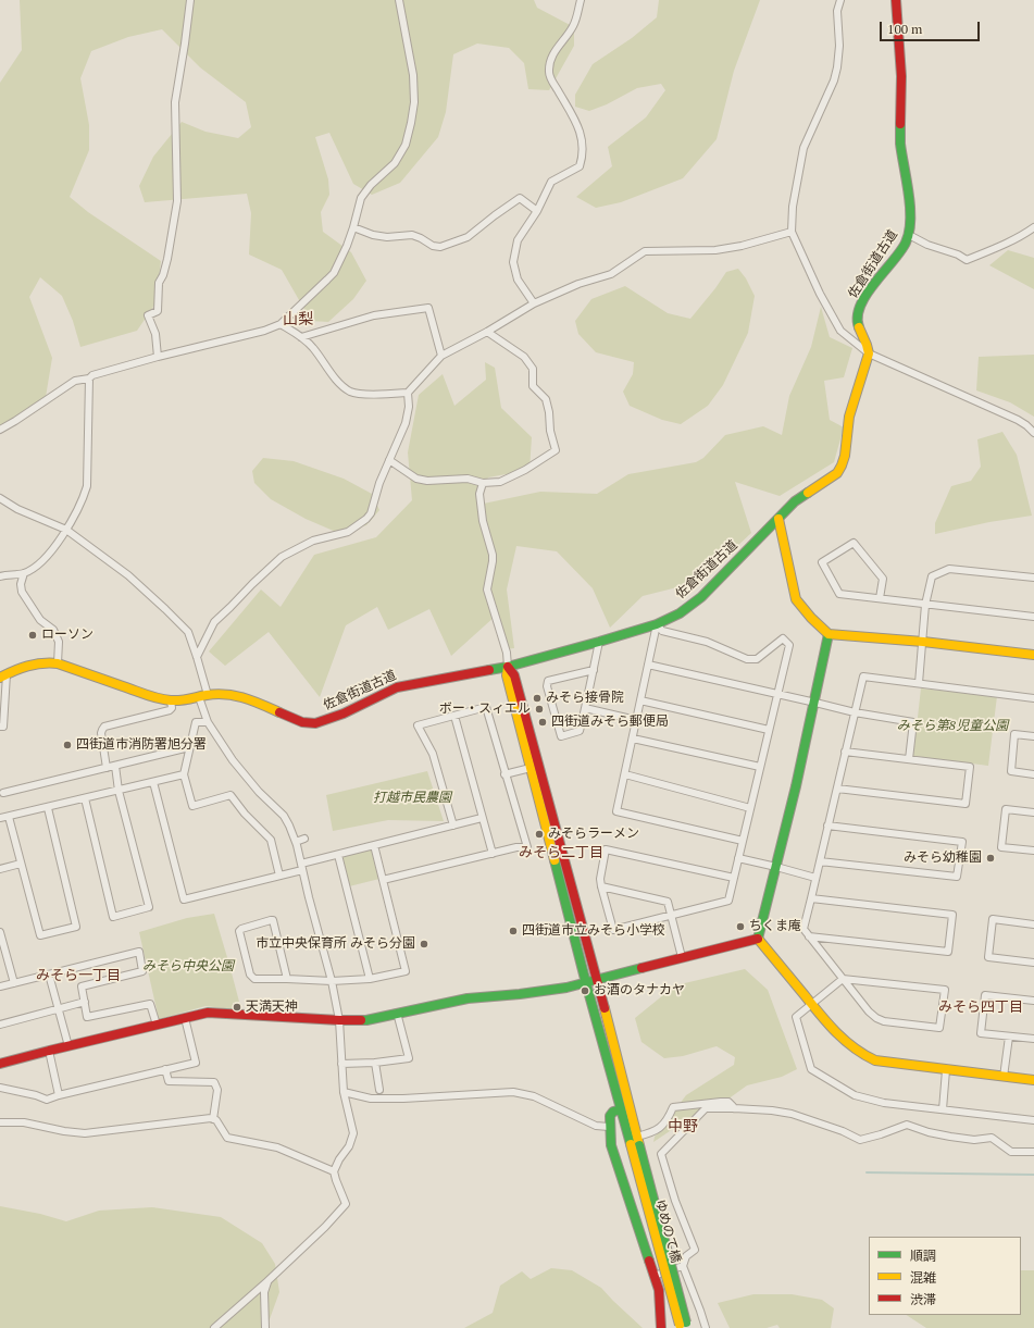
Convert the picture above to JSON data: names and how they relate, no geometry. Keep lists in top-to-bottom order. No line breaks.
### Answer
{"streets":{"street":["佐倉街道古道","ゆめのて橋"]},"districts":["山梨","みそら二丁目","みそら一丁目","みそら四丁目","中野"],"parks":["みそら第8児童公園","打越市民農園","みそら中央公園"],"places":["ローソン","みそら接骨院","ボー・スィエル","四街道みそら郵便局","四街道市消防署旭分署","みそらラーメン","みそら幼稚園","ちくま庵","四街道市立みそら小学校","市立中央保育所 みそら分園","お酒のタナカヤ","天満天神"],"legend":["順調","混雑","渋滞"],"scale_bar":"100 m"}
